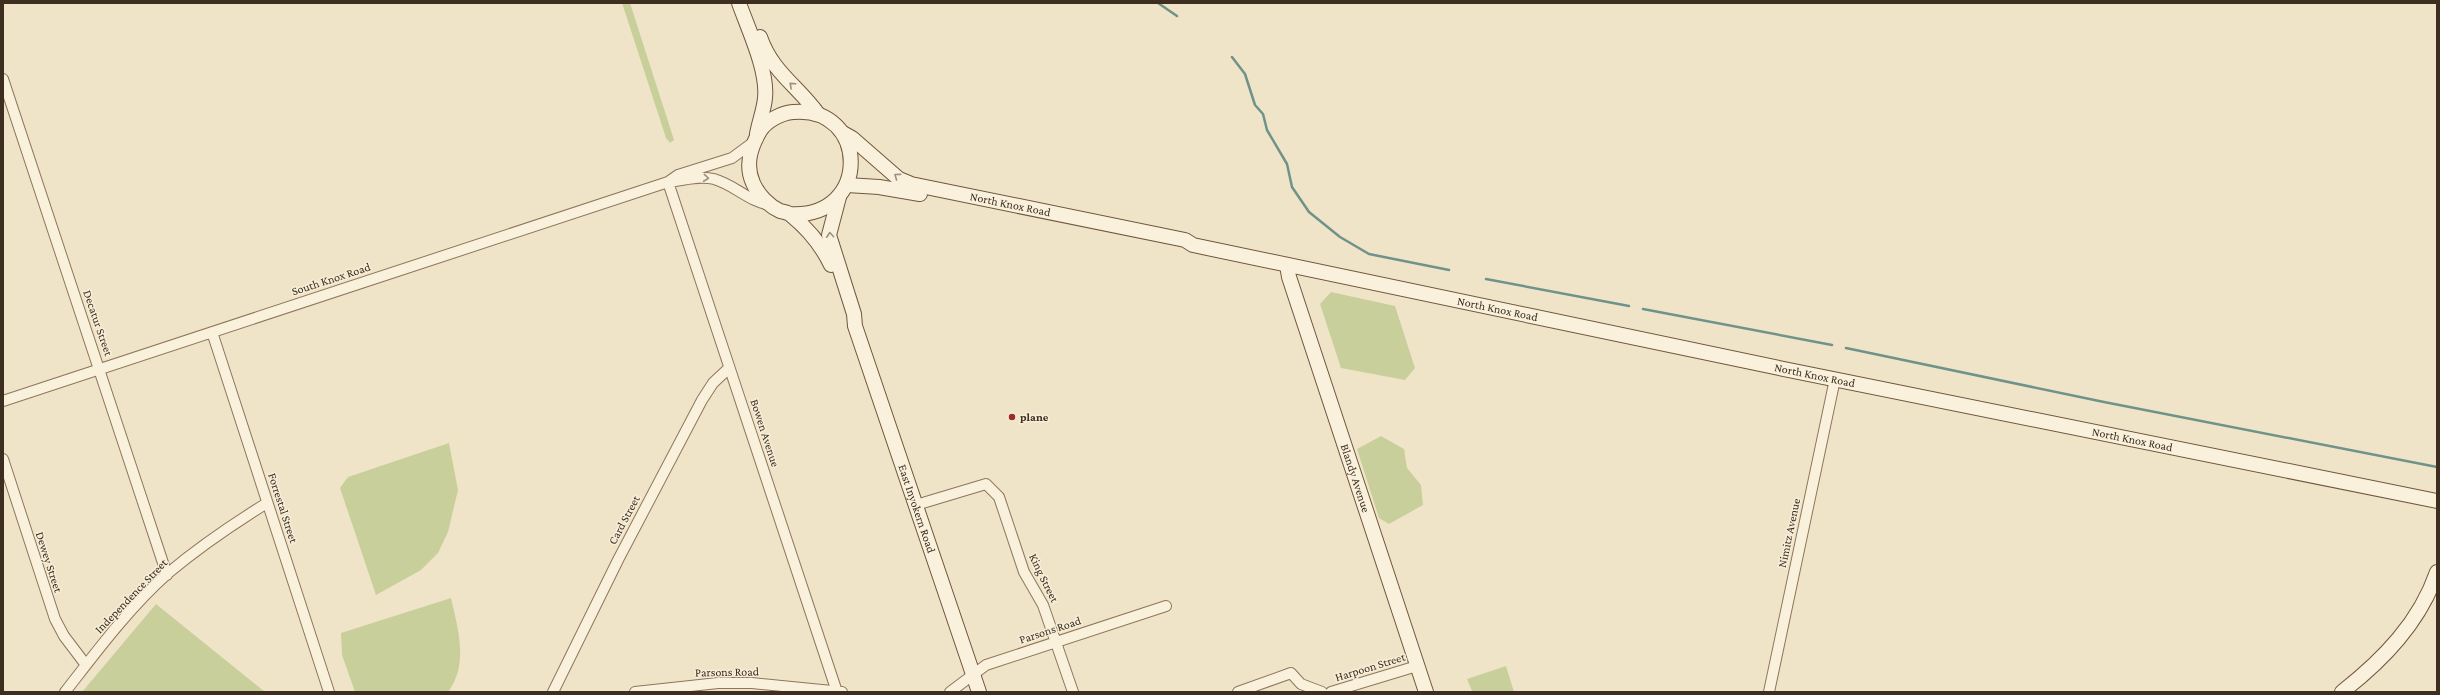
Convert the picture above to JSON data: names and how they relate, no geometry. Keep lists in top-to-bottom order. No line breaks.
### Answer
{"streets":{"street":["North Knox Road","South Knox Road","Decatur Street","Bowen Avenue","Blandy Avenue","Forrestal Street","East Inyokern Road","Card Street","Nimitz Avenue","Dewey Street","King Street","Independence Street","Parsons Road","Harpoon Street"]},"crossings":[["North Knox Road","South Knox Road"],["North Knox Road","Blandy Avenue"],["North Knox Road","East Inyokern Road"],["North Knox Road","Nimitz Avenue"],["South Knox Road","Decatur Street"],["South Knox Road","Bowen Avenue"],["South Knox Road","Forrestal Street"],["South Knox Road","East Inyokern Road"],["Decatur Street","Independence Street"],["Bowen Avenue","Card Street"],["Bowen Avenue","Parsons Road"],["Blandy Avenue","Harpoon Street"],["Forrestal Street","Independence Street"],["East Inyokern Road","King Street"],["East Inyokern Road","Parsons Road"],["Dewey Street","Independence Street"],["King Street","Parsons Road"]],"places":["plane"]}
